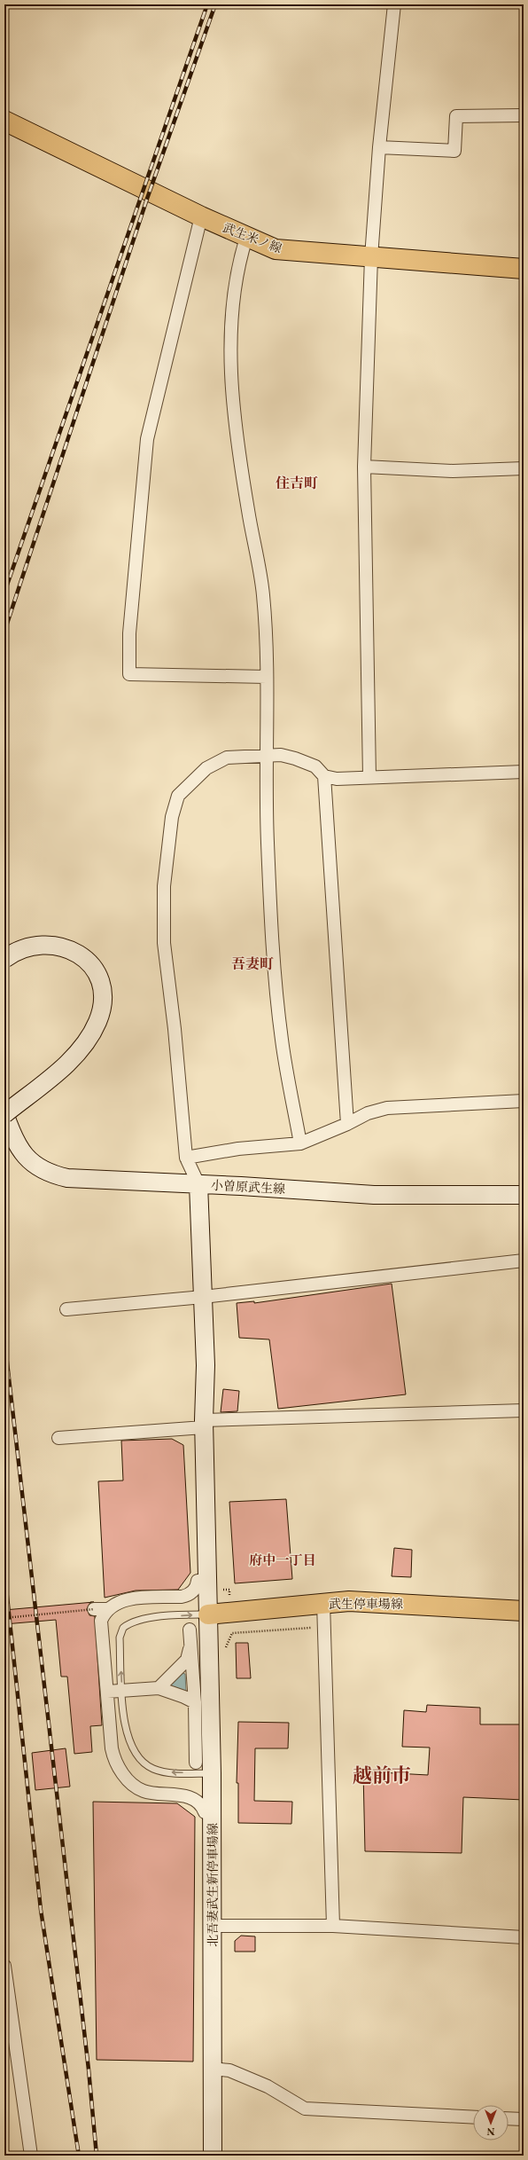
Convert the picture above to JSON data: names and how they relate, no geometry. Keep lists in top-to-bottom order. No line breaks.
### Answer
{"streets":{"main road":["武生米ノ線","小曽原武生線","武生停車場線","北吾妻武生新停車場線"]},"crossings":[["小曽原武生線","北吾妻武生新停車場線"],["武生停車場線","北吾妻武生新停車場線"]],"districts":["住吉町","吾妻町","府中一丁目","越前市"],"north":"bottom"}
